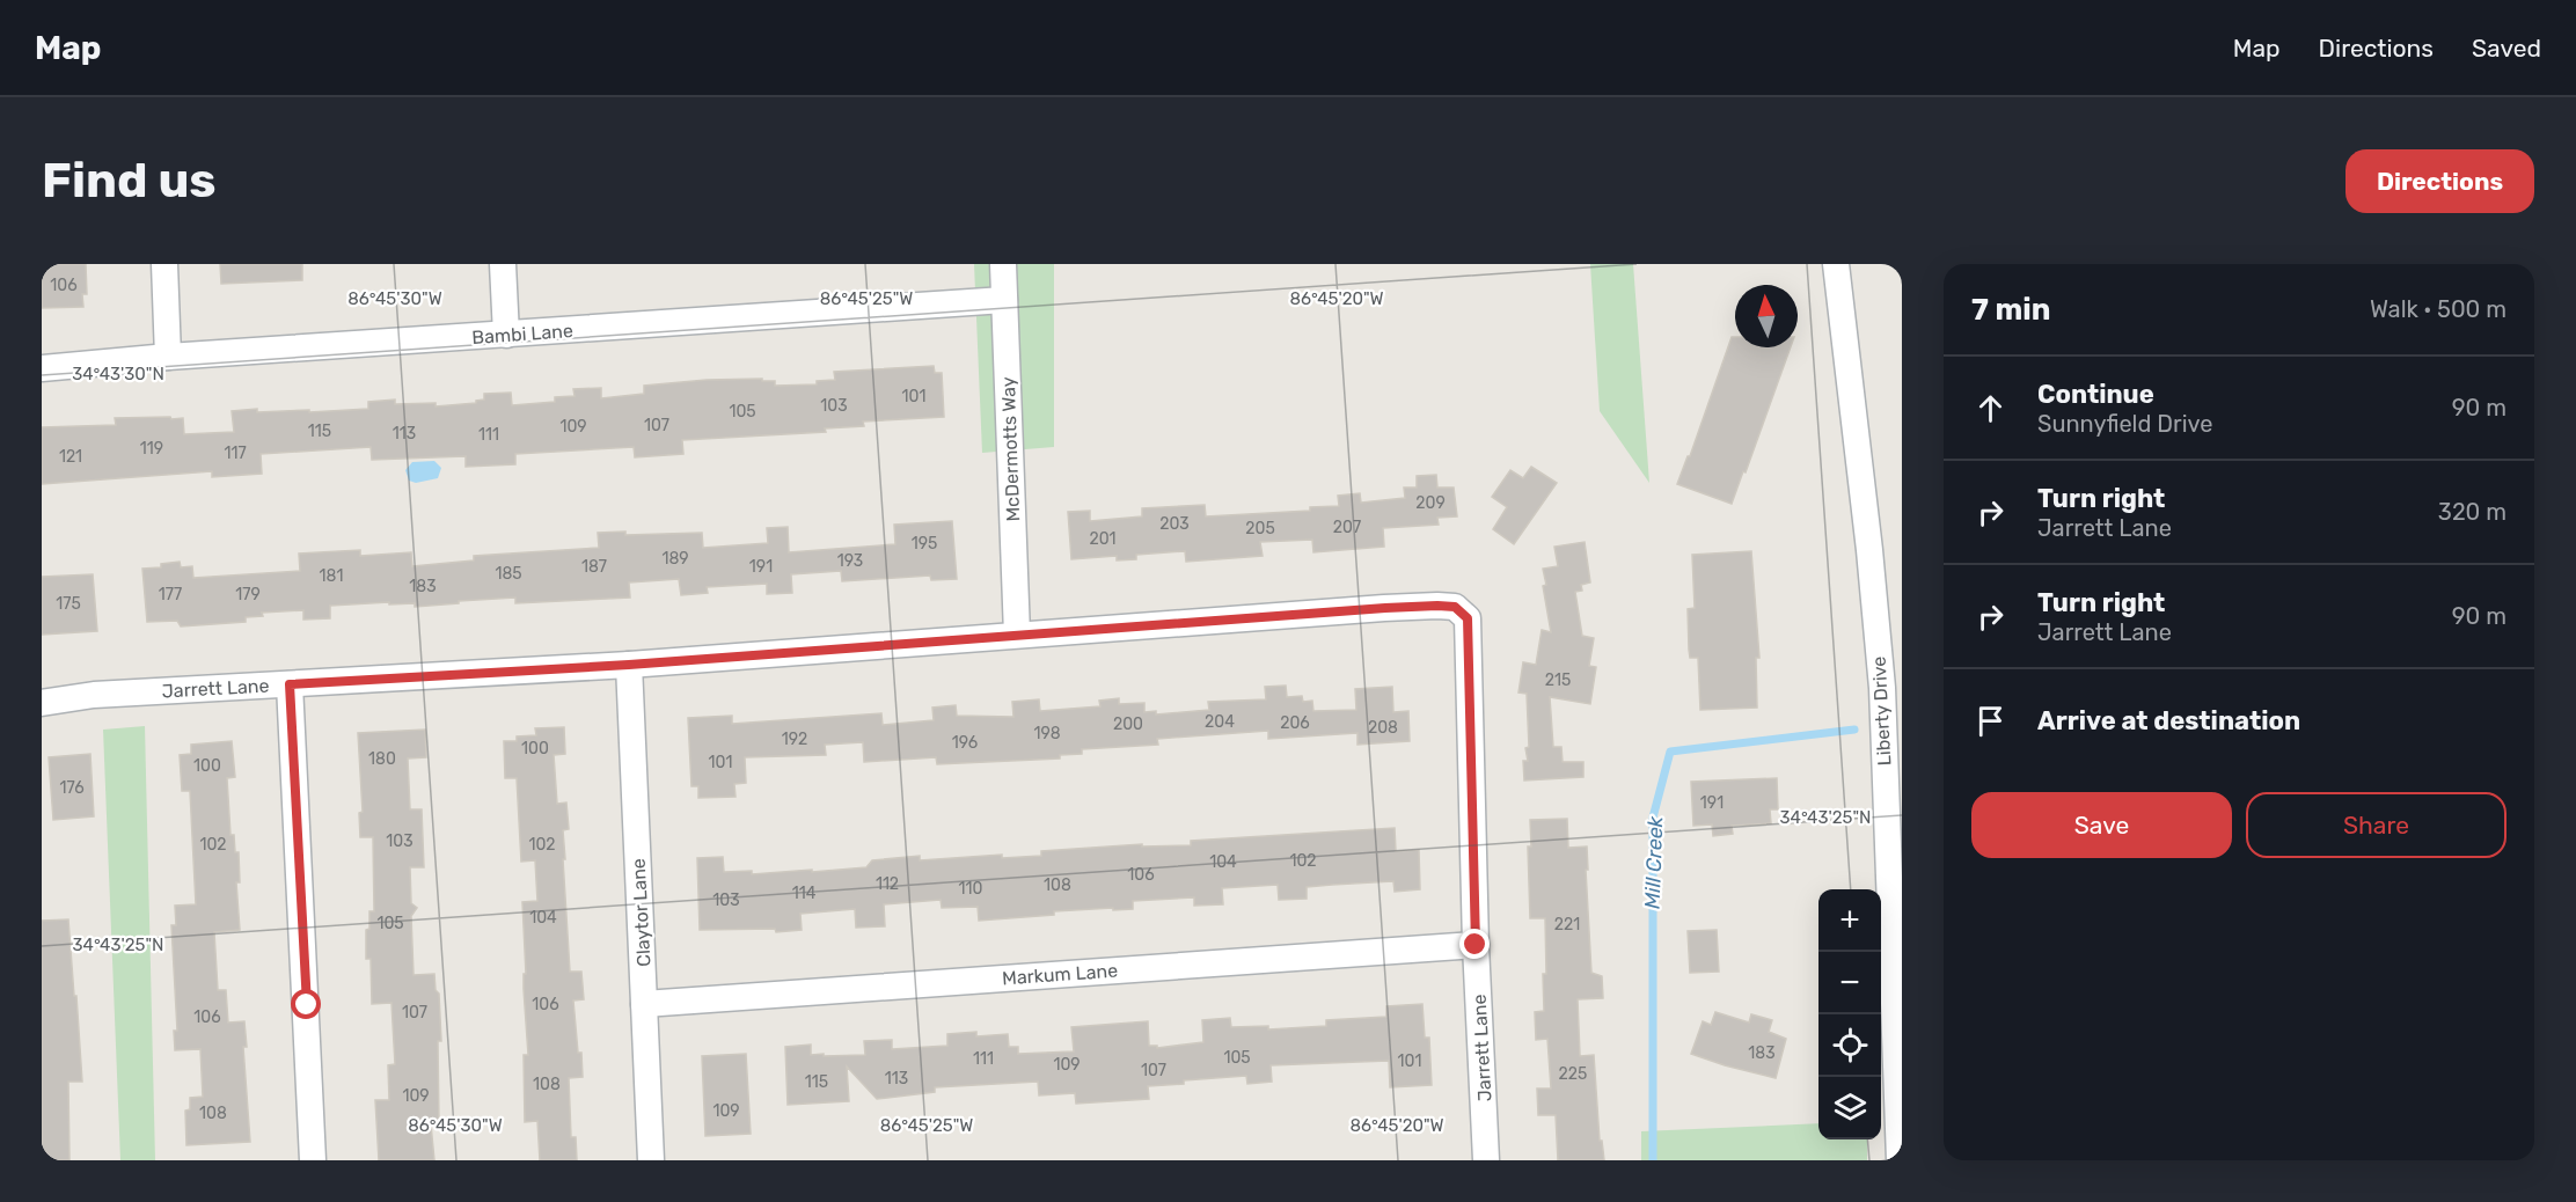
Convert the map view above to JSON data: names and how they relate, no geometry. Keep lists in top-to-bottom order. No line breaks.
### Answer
{"streets":{"street":["Bambi Lane","McDermotts Way","Jarrett Lane","Liberty Drive","Claytor Lane","Markum Lane"]},"crossings":[["Bambi Lane","McDermotts Way"],["McDermotts Way","Jarrett Lane"],["Jarrett Lane","Claytor Lane"],["Jarrett Lane","Markum Lane"],["Claytor Lane","Markum Lane"]],"water":["Mill Creek"],"house_numbers":["106","101","103","105","107","109","115","113","111","119","117","121","209","203","207","205","201","195","189","193","187","191","185","181","183","177","179","175","215","204","206","200","208","198","192","196","100","180","101","100","176","191","103","102","102","102","104","106","112","108","110","114","103","104","105","221","106","107","106","183","105","111","101","109","107","225","113","115","108","109","109","108"],"north":"top","page":{"header":"Map","nav":["Map","Directions","Saved"],"buttons":["Directions",["Save","Share"]],"title":"Find us","heading":["7 min","Walk · 500 m"],"list":[["Continue","Sunnyfield Drive","90 m"],["Turn right","Jarrett Lane","320 m"],["Turn right","Jarrett Lane","90 m"],"Arrive at destination"],"map_buttons":["+","−"]},"coordinates":["86°45'25\"W","86°45'30\"W","86°45'20\"W","34°43'30\"N","34°43'25\"N"]}
